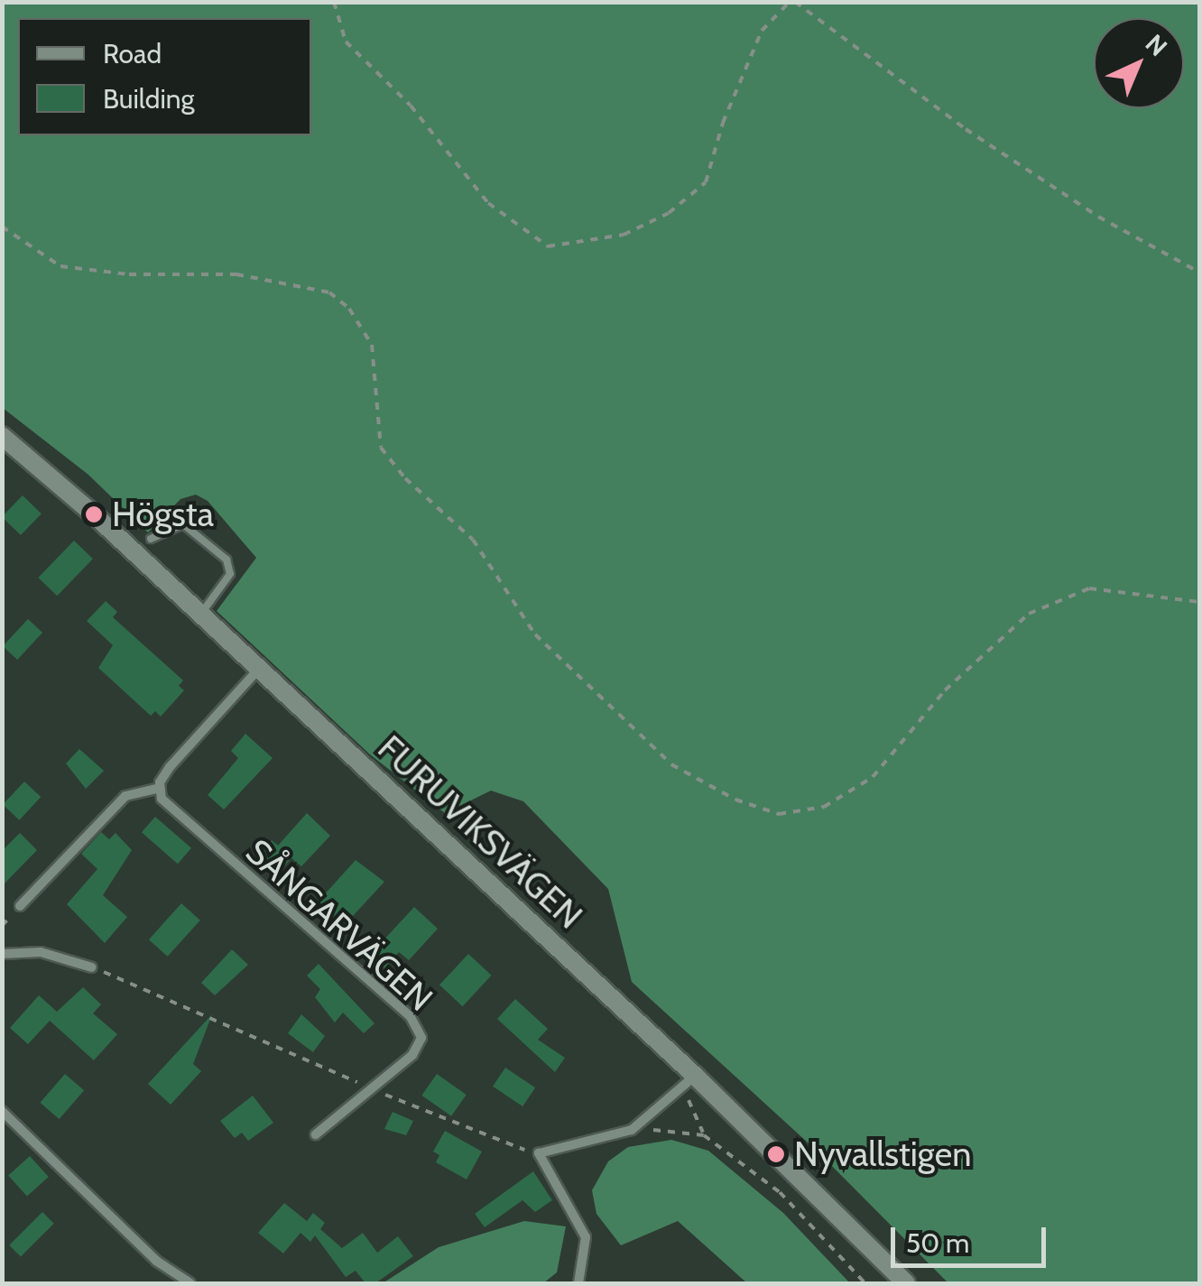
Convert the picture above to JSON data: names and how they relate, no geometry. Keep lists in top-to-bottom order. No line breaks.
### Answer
{"streets":{"main road":["FURUVIKSVÄGEN"],"street":["SÅNGARVÄGEN"]},"places":["Högsta","Nyvallstigen"],"legend":["Road","Building"],"scale_bar":"50 m","north":"top right"}
